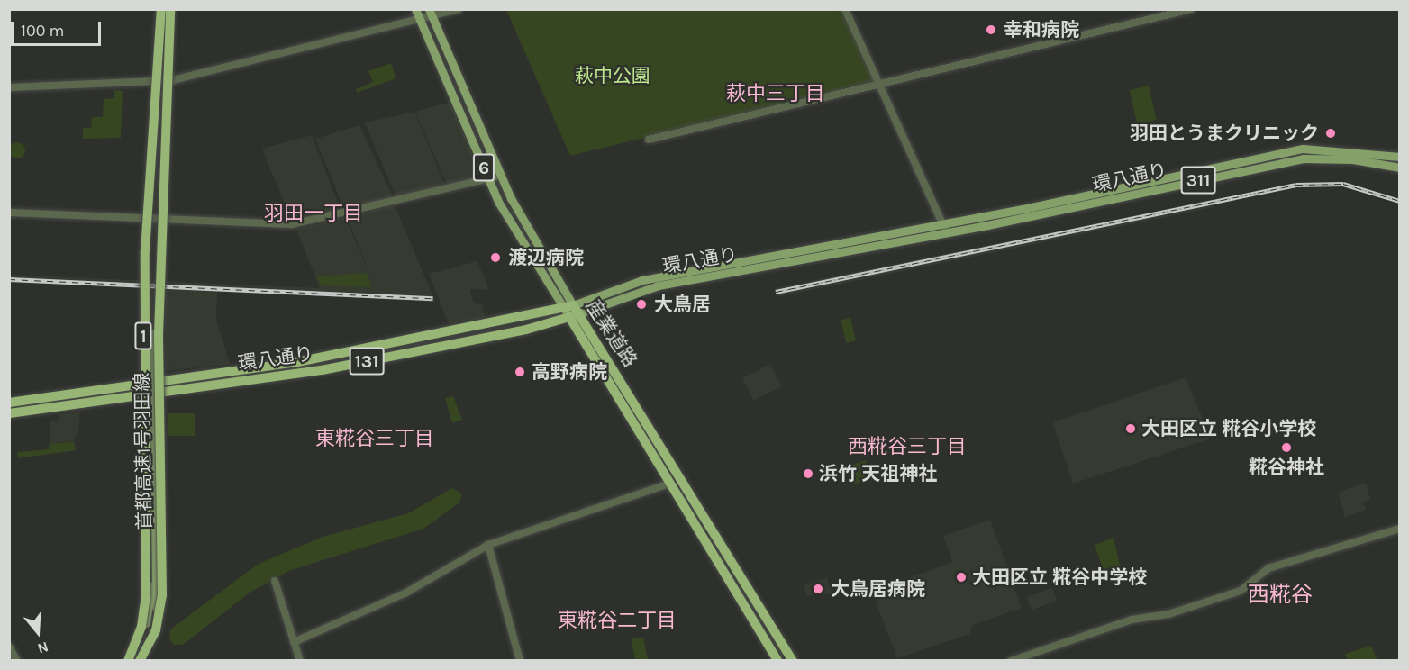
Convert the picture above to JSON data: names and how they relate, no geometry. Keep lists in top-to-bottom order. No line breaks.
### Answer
{"streets":{"highway":["環八通り","産業道路","1","131","首都高速1号羽田線"],"main road":["6","311"]},"crossings":[["環八通り","産業道路"]],"districts":["萩中三丁目","羽田一丁目","東糀谷三丁目","西糀谷三丁目","西糀谷","東糀谷二丁目"],"parks":["萩中公園"],"places":["幸和病院","羽田とうまクリニック","渡辺病院","大鳥居","高野病院","大田区立 糀谷小学校","糀谷神社","浜竹 天祖神社","大田区立 糀谷中学校","大鳥居病院"],"scale_bar":"100 m","north":"bottom"}
